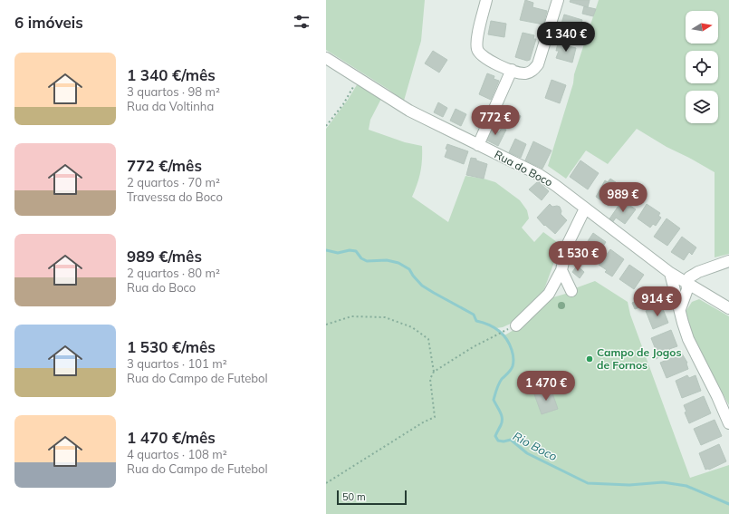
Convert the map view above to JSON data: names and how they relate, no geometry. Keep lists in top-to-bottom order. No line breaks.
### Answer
{"streets":{"street":["Rua do Boco"]},"water":["Rio Boco"],"places":["Campo de Jogos de Fornos"],"scale_bar":"50 m","north":"right","page":{"heading":"6 imóveis","price":["1 340 €","772 €","989 €","1 530 €","914 €","1 470 €"],"list":[{"name":"1 340 €/mês","note":"3 quartos · 98 m² · Rua da Voltinha"},{"name":"772 €/mês","note":"2 quartos · 70 m² · Travessa do Boco"},{"name":"989 €/mês","note":"2 quartos · 80 m² · Rua do Boco"},{"name":"1 530 €/mês","note":"3 quartos · 101 m² · Rua do Campo de Futebol"},{"name":"1 470 €/mês","note":"4 quartos · 108 m² · Rua do Campo de Futebol"}],"scale":"50 m"}}
